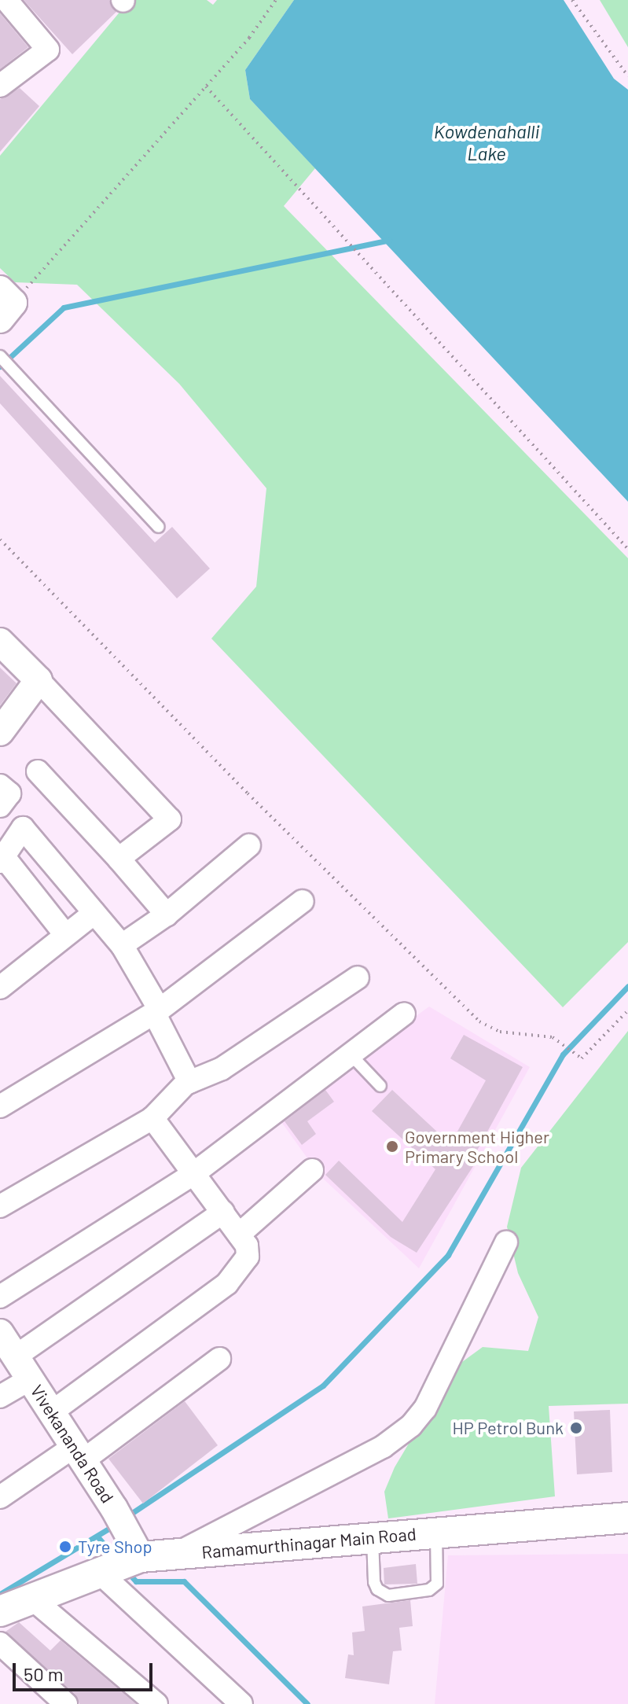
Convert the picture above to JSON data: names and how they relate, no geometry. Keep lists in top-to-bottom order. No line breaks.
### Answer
{"streets":{"main road":["Ramamurthinagar Main Road"],"street":["Vivekananda Road"]},"crossings":[["Vivekananda Road","Ramamurthinagar Main Road"]],"water":["Kowdenahalli Lake"],"places":["Government Higher Primary School","HP Petrol Bunk","Tyre Shop"],"scale_bar":"50 m"}
